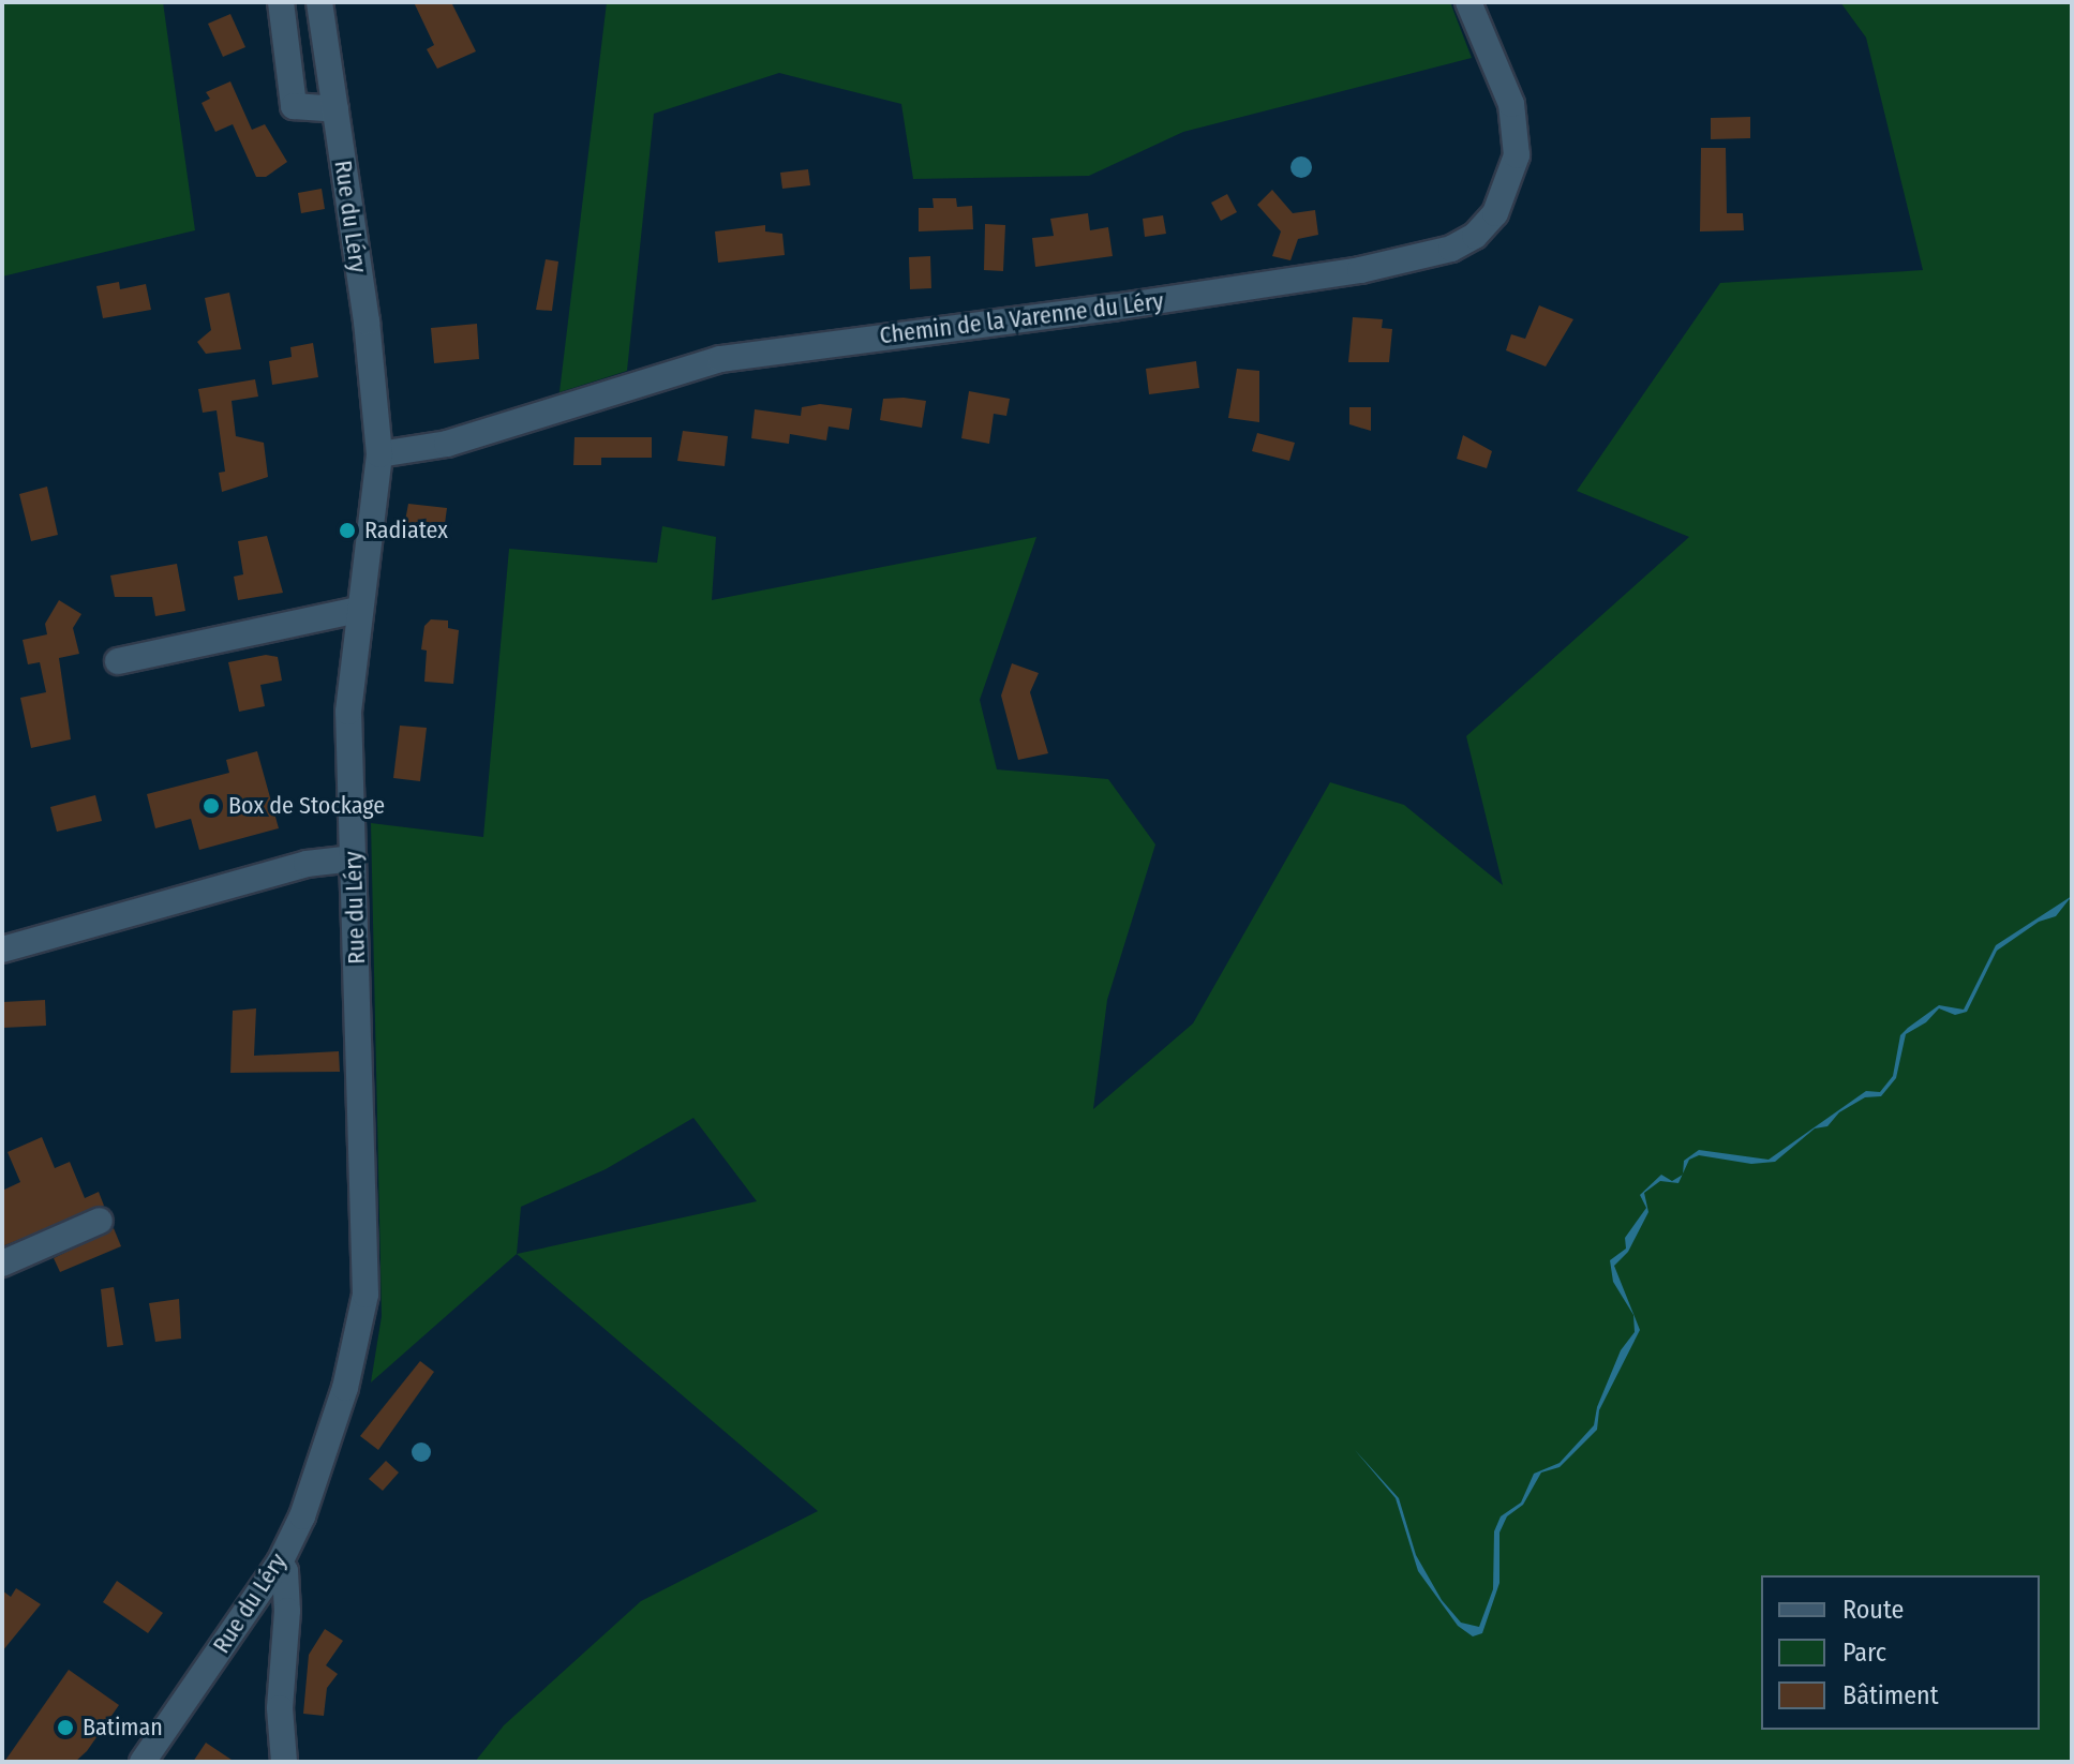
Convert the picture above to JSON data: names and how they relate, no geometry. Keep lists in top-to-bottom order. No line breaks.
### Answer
{"streets":{"street":["Rue du Léry","Chemin de la Varenne du Léry"]},"crossings":[["Rue du Léry","Chemin de la Varenne du Léry"]],"places":["Radiatex","Box de Stockage","Batiman"],"legend":["Route","Parc","Bâtiment"]}
